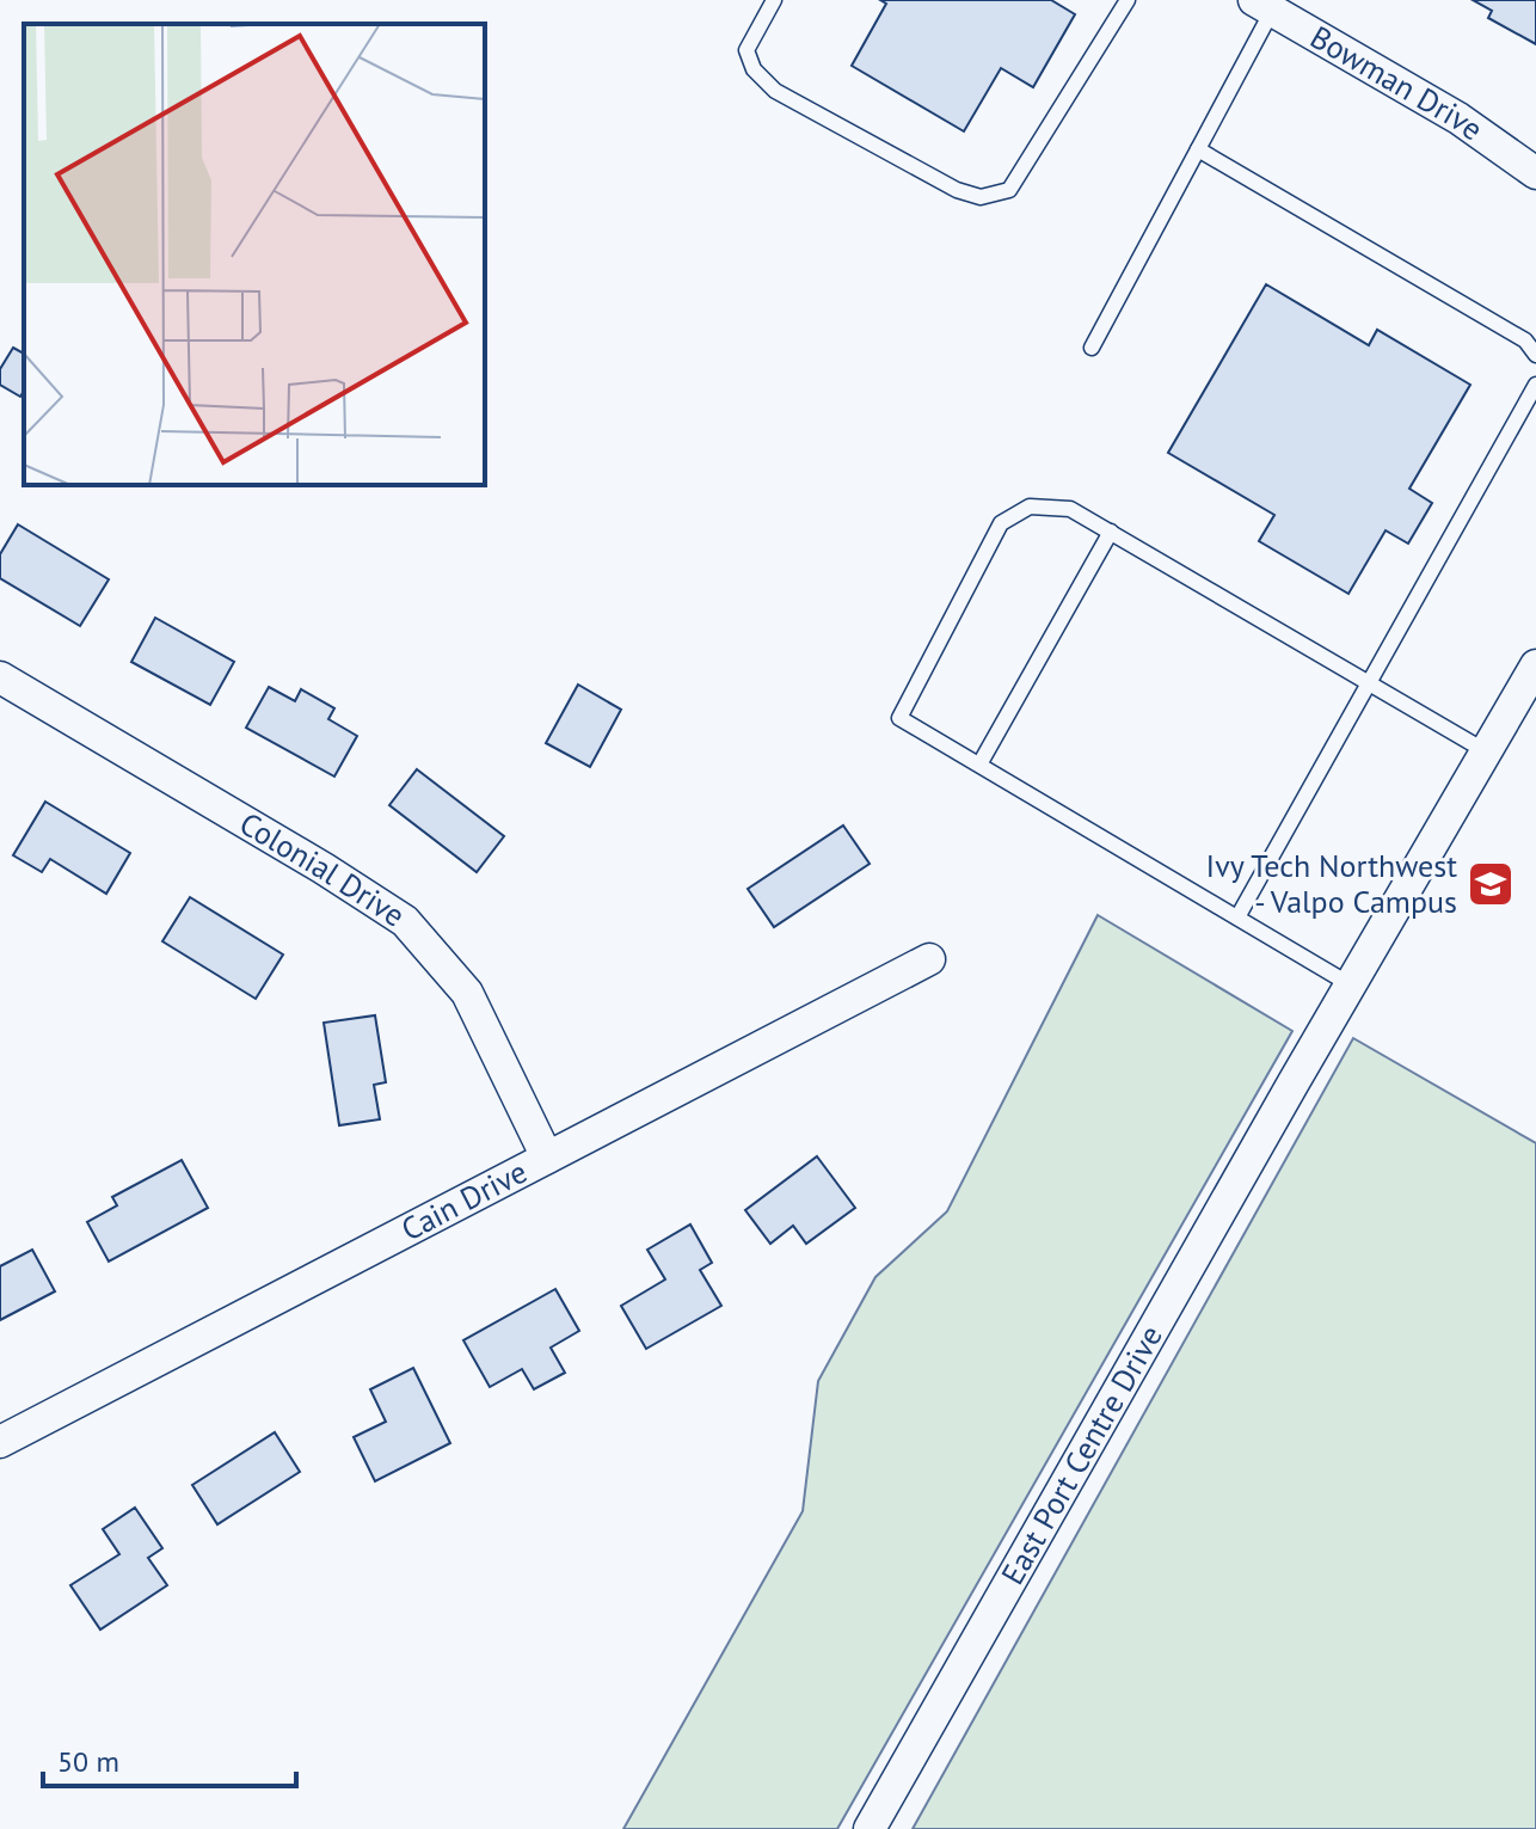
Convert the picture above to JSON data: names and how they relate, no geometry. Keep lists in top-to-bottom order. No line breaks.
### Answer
{"streets":{"street":["Bowman Drive","Colonial Drive","Cain Drive","East Port Centre Drive"]},"crossings":[["Colonial Drive","Cain Drive"]],"places":{"school or university":["Ivy Tech Northwest - Valpo Campus"]},"scale_bar":"50 m"}
